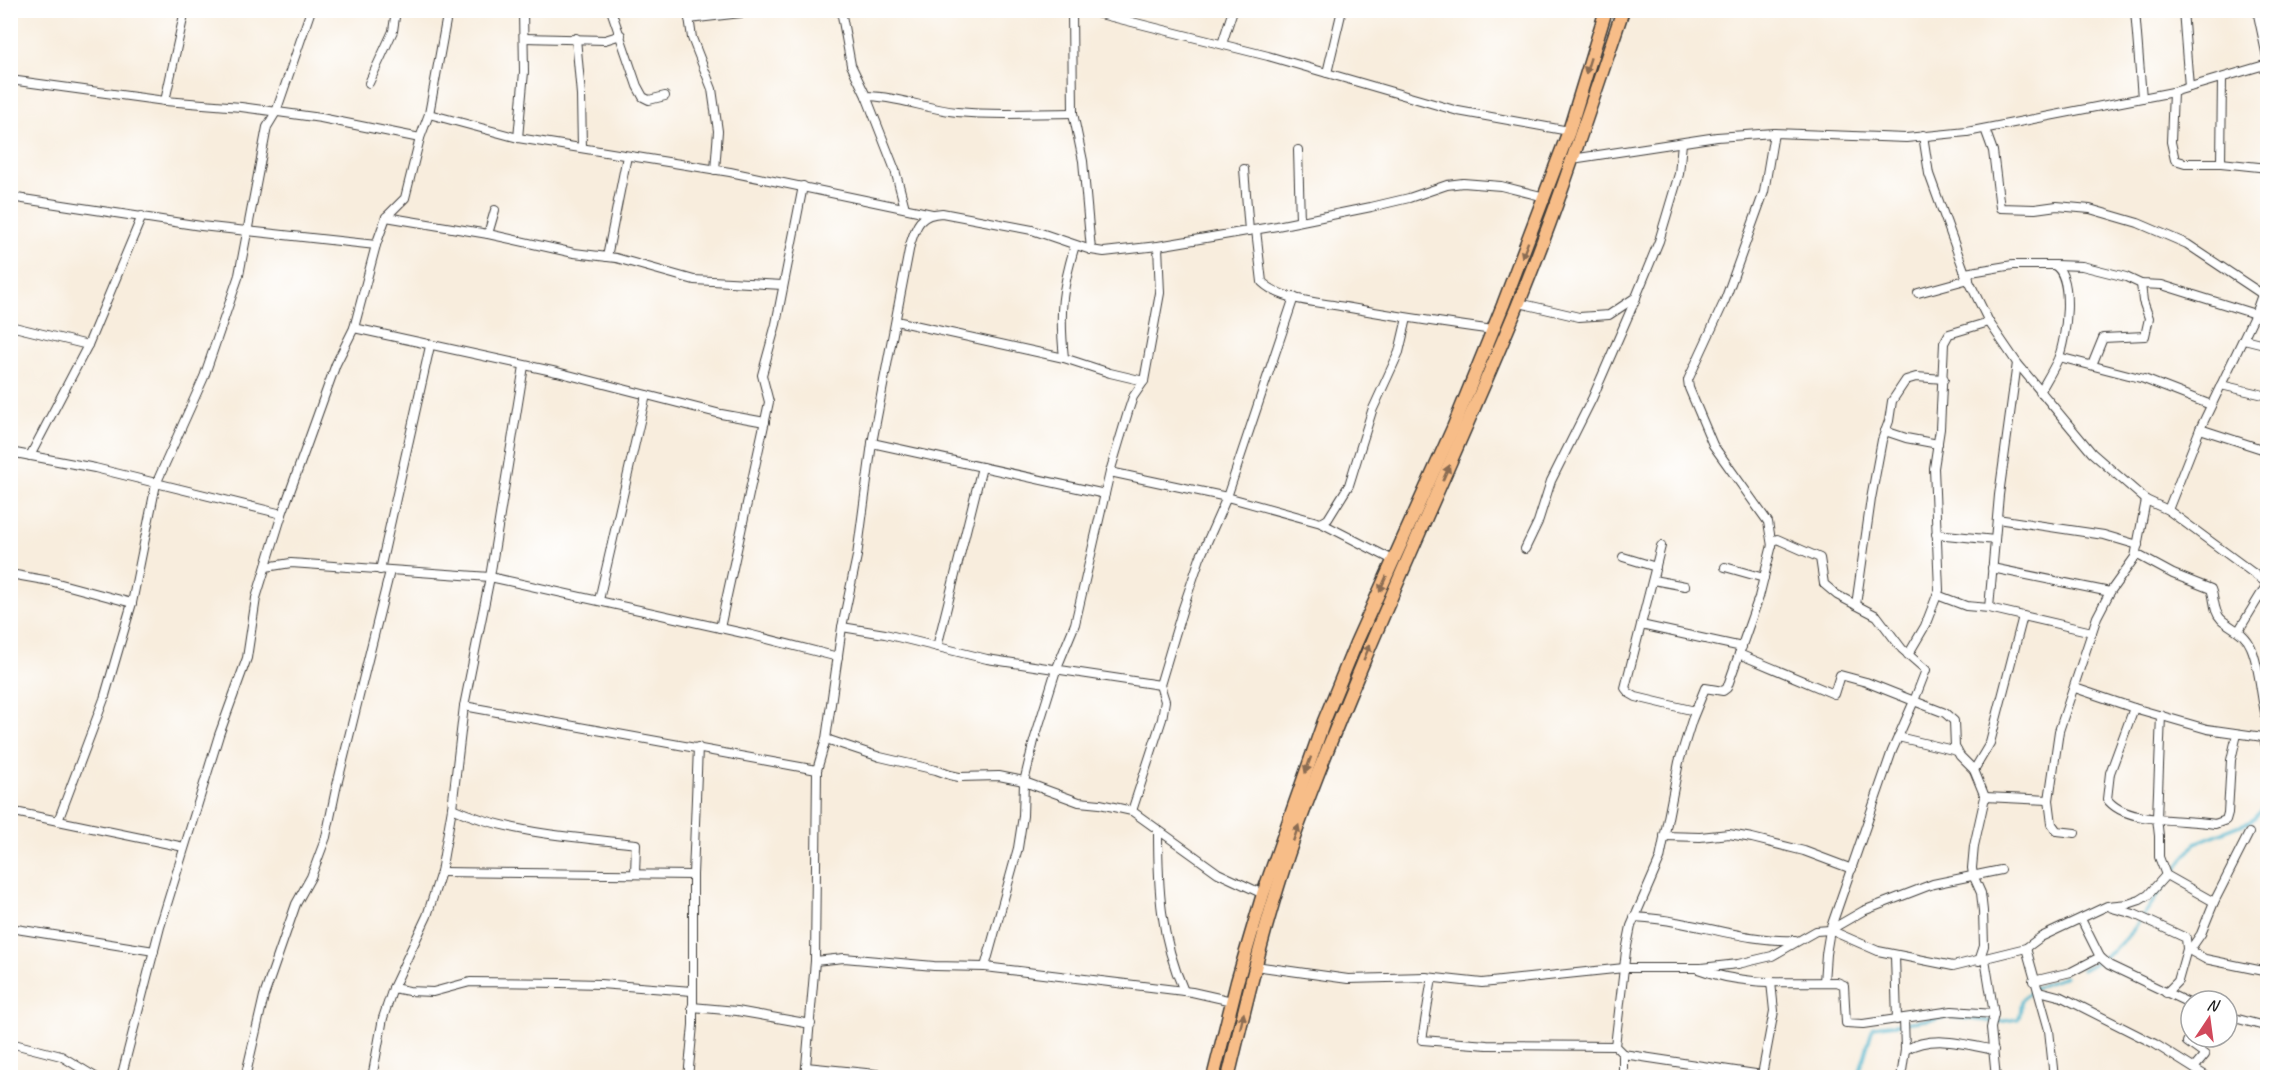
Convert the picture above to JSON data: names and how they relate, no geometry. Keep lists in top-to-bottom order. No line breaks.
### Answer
{"north":"top"}
